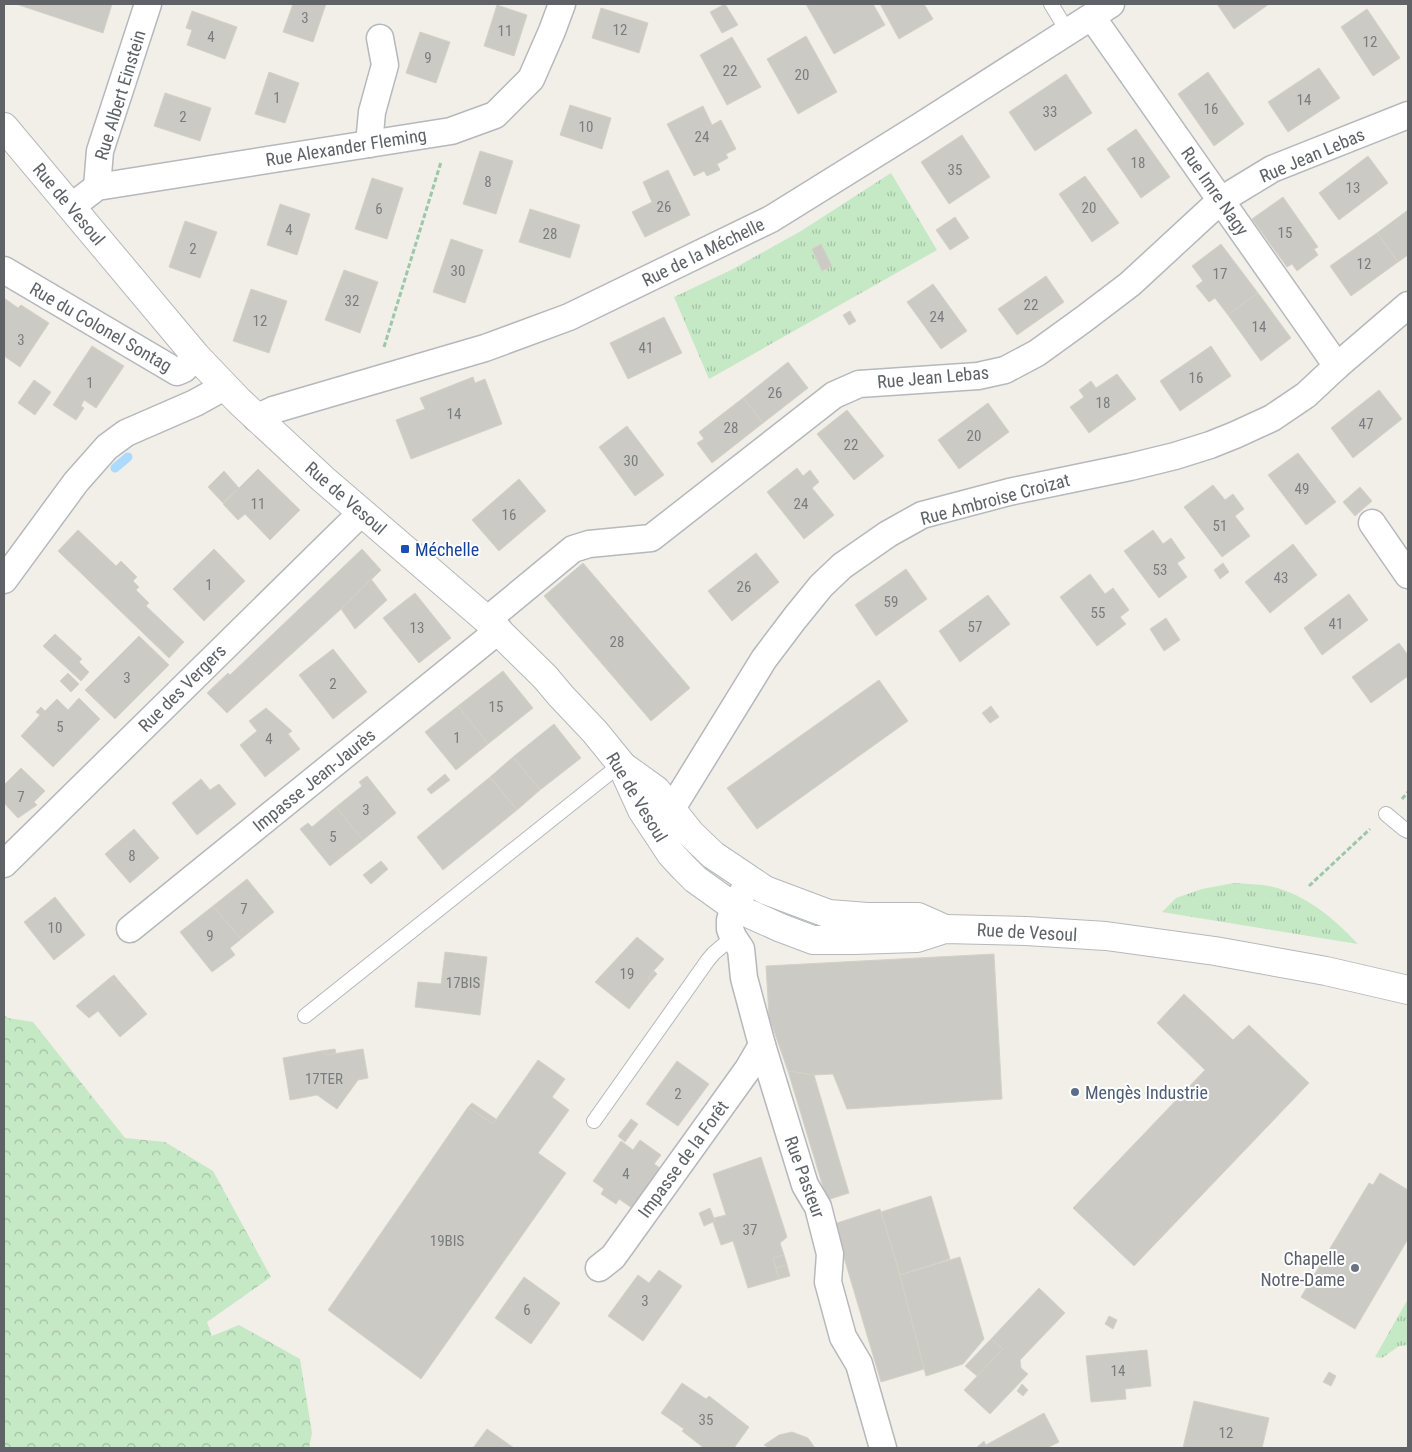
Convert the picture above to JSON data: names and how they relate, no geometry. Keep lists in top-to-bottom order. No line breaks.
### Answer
{"streets":{"street":["Rue Albert Einstein","Rue Alexander Fleming","Rue Jean Lebas","Rue Imre Nagy","Rue de Vesoul","Rue de la Méchelle","Rue du Colonel Sontag","Rue Ambroise Croizat","Rue des Vergers","Impasse Jean-Jaurès","Impasse de la Forêt","Rue Pasteur"]},"crossings":[["Rue Albert Einstein","Rue Alexander Fleming"],["Rue Alexander Fleming","Rue de Vesoul"],["Rue Jean Lebas","Rue Imre Nagy"],["Rue Jean Lebas","Rue de Vesoul"],["Rue Jean Lebas","Impasse Jean-Jaurès"],["Rue Imre Nagy","Rue de la Méchelle"],["Rue Imre Nagy","Rue Ambroise Croizat"],["Rue de Vesoul","Rue de la Méchelle"],["Rue de Vesoul","Rue du Colonel Sontag"],["Rue de Vesoul","Rue des Vergers"],["Rue de Vesoul","Impasse Jean-Jaurès"],["Rue de Vesoul","Rue Pasteur"],["Impasse de la Forêt","Rue Pasteur"]],"places":{"transit":["Méchelle"],"other":["Mengès Industrie","Chapelle Notre-Dame"]},"house_numbers":["3","12","11","4","12","9","22","20","1","14","16","33","2","10","24","18","35","8","13","26","20","6","4","15","28","2","12","30","17","32","22","24","12","14","3","41","16","1","26","18","14","47","28","20","22","30","49","11","24","16","51","53","43","1","26","59","55","41","57","13","28","3","2","15","5","1","4","7","3","5","8","7","10","9","19","17BIS","17TER","2","4","37","19BIS","3","6","14","35","12"]}
